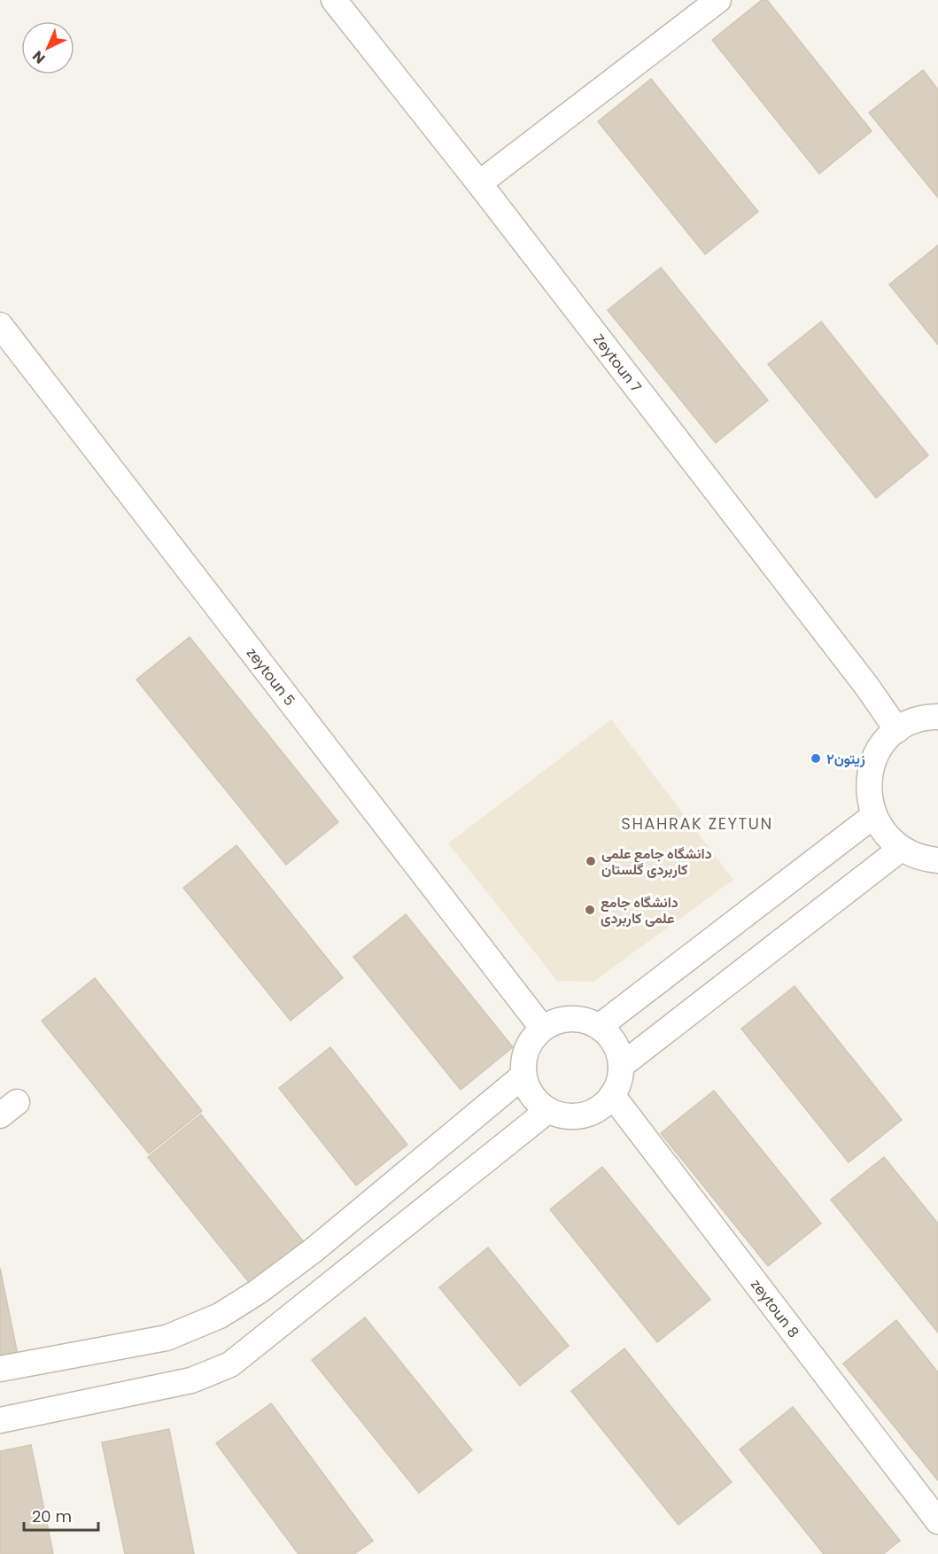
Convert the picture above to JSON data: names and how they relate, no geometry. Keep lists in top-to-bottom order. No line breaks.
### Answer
{"streets":{"street":["Zeytoun 7","zeytoun 5","zeytoun 8"]},"crossings":[["zeytoun 5","zeytoun 8"]],"districts":["SHAHRAK ZEYTUN"],"places":["زیتون۲","دانشگاه جامع علمی کاربردی گلستان","دانشگاه جامع علمی کاربردی"],"scale_bar":"20 m","north":"bottom left"}
